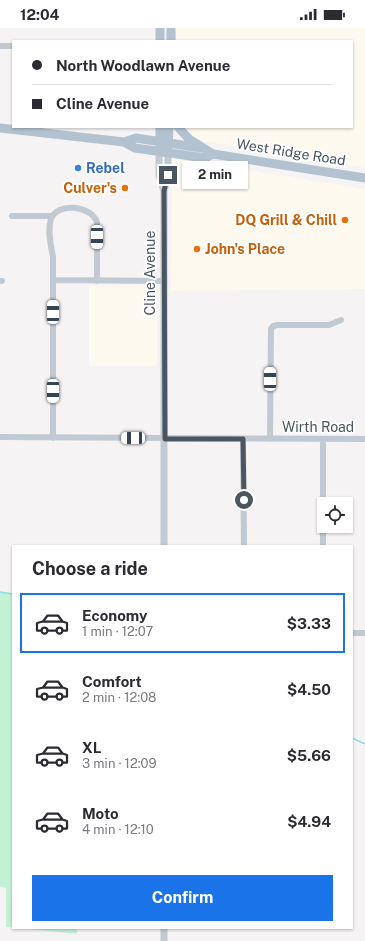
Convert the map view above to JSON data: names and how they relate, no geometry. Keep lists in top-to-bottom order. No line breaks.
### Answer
{"streets":{"main road":["West Ridge Road","Cline Avenue"],"street":["Wirth Road"]},"crossings":[["West Ridge Road","Cline Avenue"],["Cline Avenue","Wirth Road"]],"places":["Rebel","Culver's","DQ Grill & Chill","John's Place"],"page":{"status":"12:04","banner":["North Woodlawn Avenue","Cline Avenue"],"bubble":"2 min","heading":"Choose a ride","list":[{"name":"Economy","note":"1 min · 12:07","value":"$3.33"},{"name":"Comfort","note":"2 min · 12:08","value":"$4.50"},{"name":"XL","note":"3 min · 12:09","value":"$5.66"},{"name":"Moto","note":"4 min · 12:10","value":"$4.94"}],"buttons":"Confirm"}}
